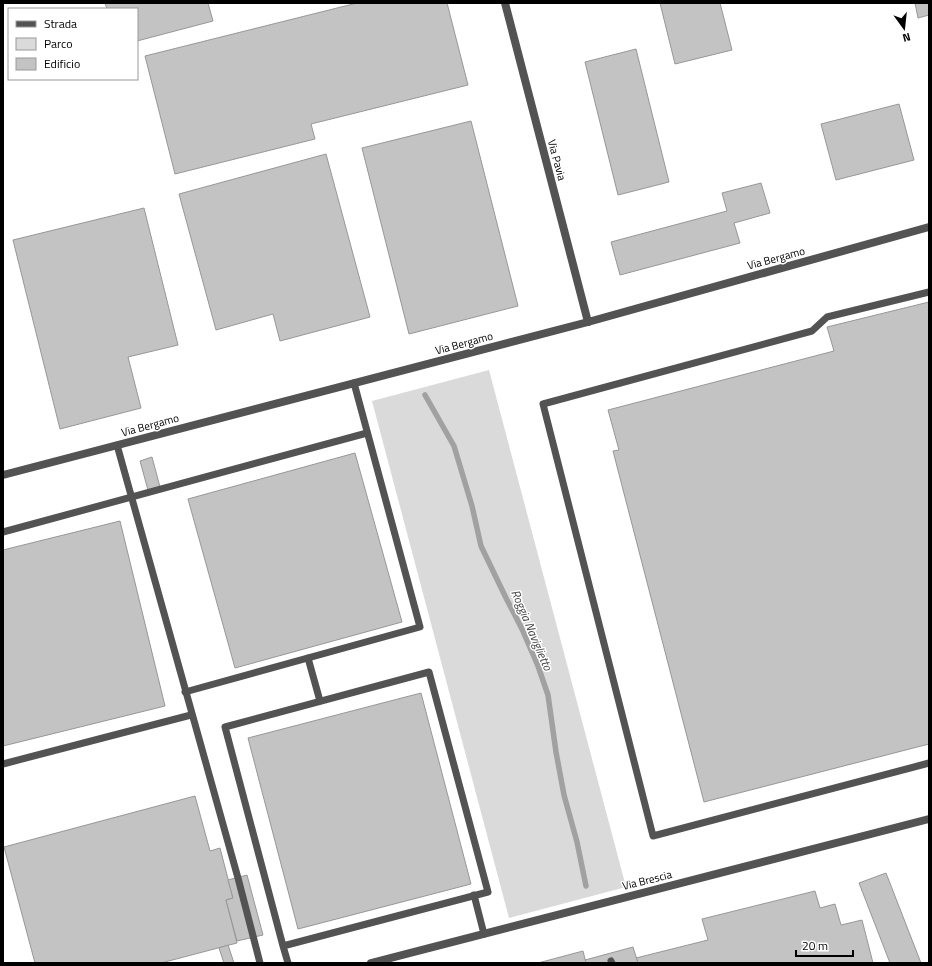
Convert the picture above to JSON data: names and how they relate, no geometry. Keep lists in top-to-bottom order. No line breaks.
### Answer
{"streets":{"street":["Via Pavia","Via Bergamo","Via Brescia"]},"crossings":[["Via Pavia","Via Bergamo"]],"water":["Roggia Naviglietto"],"legend":["Strada","Parco","Edificio"],"scale_bar":"20 m","north":"bottom"}
